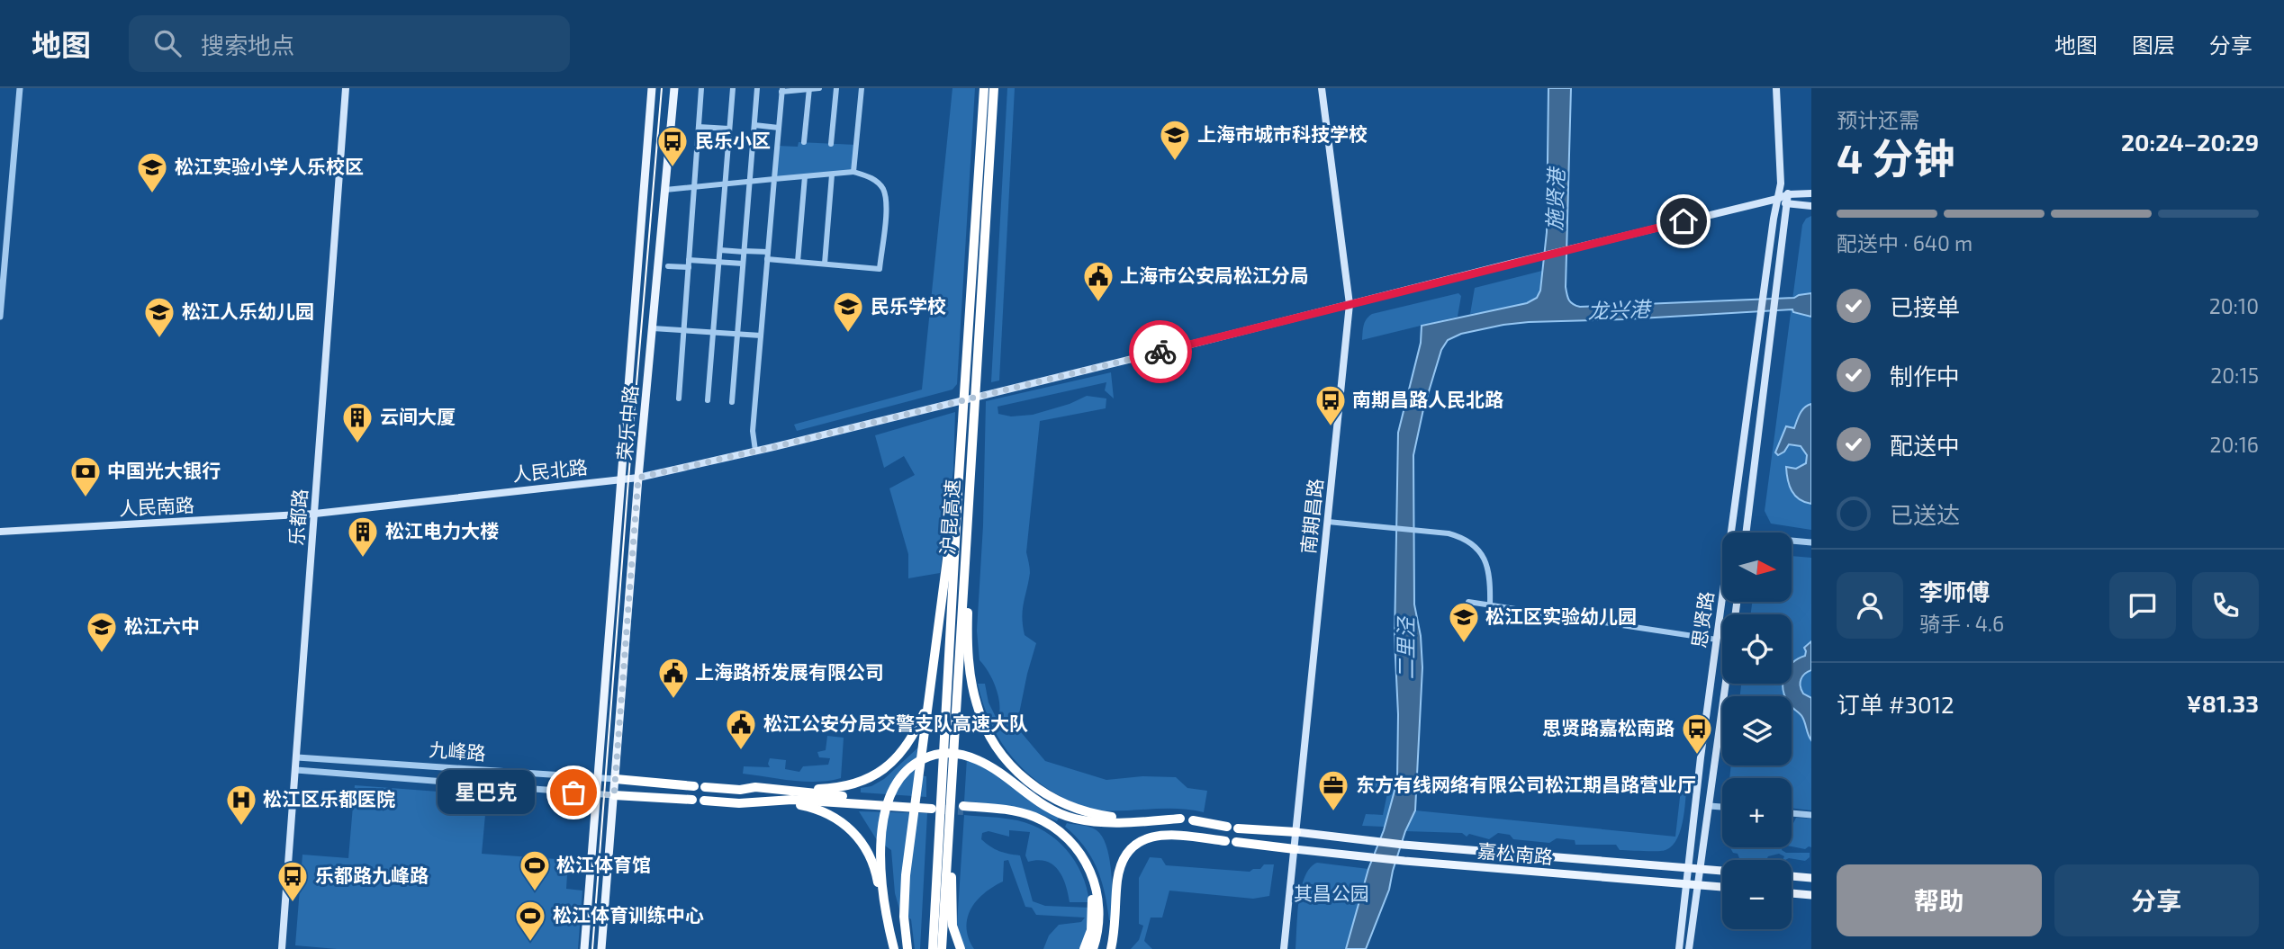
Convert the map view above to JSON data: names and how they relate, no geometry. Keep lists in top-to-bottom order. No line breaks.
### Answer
{"streets":{"highway":["沪昆高速"],"main road":["荣乐中路","人民北路","人民南路","南期昌路","乐都路","思贤路","嘉松南路"],"street":["九峰路"]},"crossings":[["荣乐中路","人民北路"],["荣乐中路","九峰路"],["人民北路","人民南路"],["人民北路","南期昌路"],["人民北路","乐都路"],["人民北路","思贤路"],["人民南路","乐都路"],["南期昌路","嘉松南路"],["乐都路","九峰路"],["思贤路","嘉松南路"]],"water":["施贤港","龙兴港","二里泾"],"parks":["其昌公园"],"places":{"school or university":["上海市城市科技学校","松江实验小学人乐校区","民乐学校","松江人乐幼儿园","松江区实验幼儿园","松江六中"],"bus stop":["民乐小区","南期昌路人民北路","思贤路嘉松南路","乐都路九峰路"],"public building":["上海市公安局松江分局","上海路桥发展有限公司","松江公安分局交警支队高速大队"],"building":["云间大厦","松江电力大楼"],"bank":["中国光大银行"],"other":["星巴克"],"office":["东方有线网络有限公司松江期昌路营业厅"],"hospital":["松江区乐都医院"],"sports":["松江体育馆","松江体育训练中心"]},"north":"right","page":{"header":"地图","search":"搜索地点","nav":["地图","图层","分享"],"heading":["4 分钟","预计还需","20:24–20:29"],"panel":["李师傅","骑手 · 4.6","订单 #3012","¥81.33"],"bar":"配送中 · 640 m","list":[["已接单","20:10"],["制作中","20:15"],["配送中","20:16"],"已送达"],"map_buttons":["+","−"],"bubble":"星巴克","buttons":["帮助","分享"]}}
